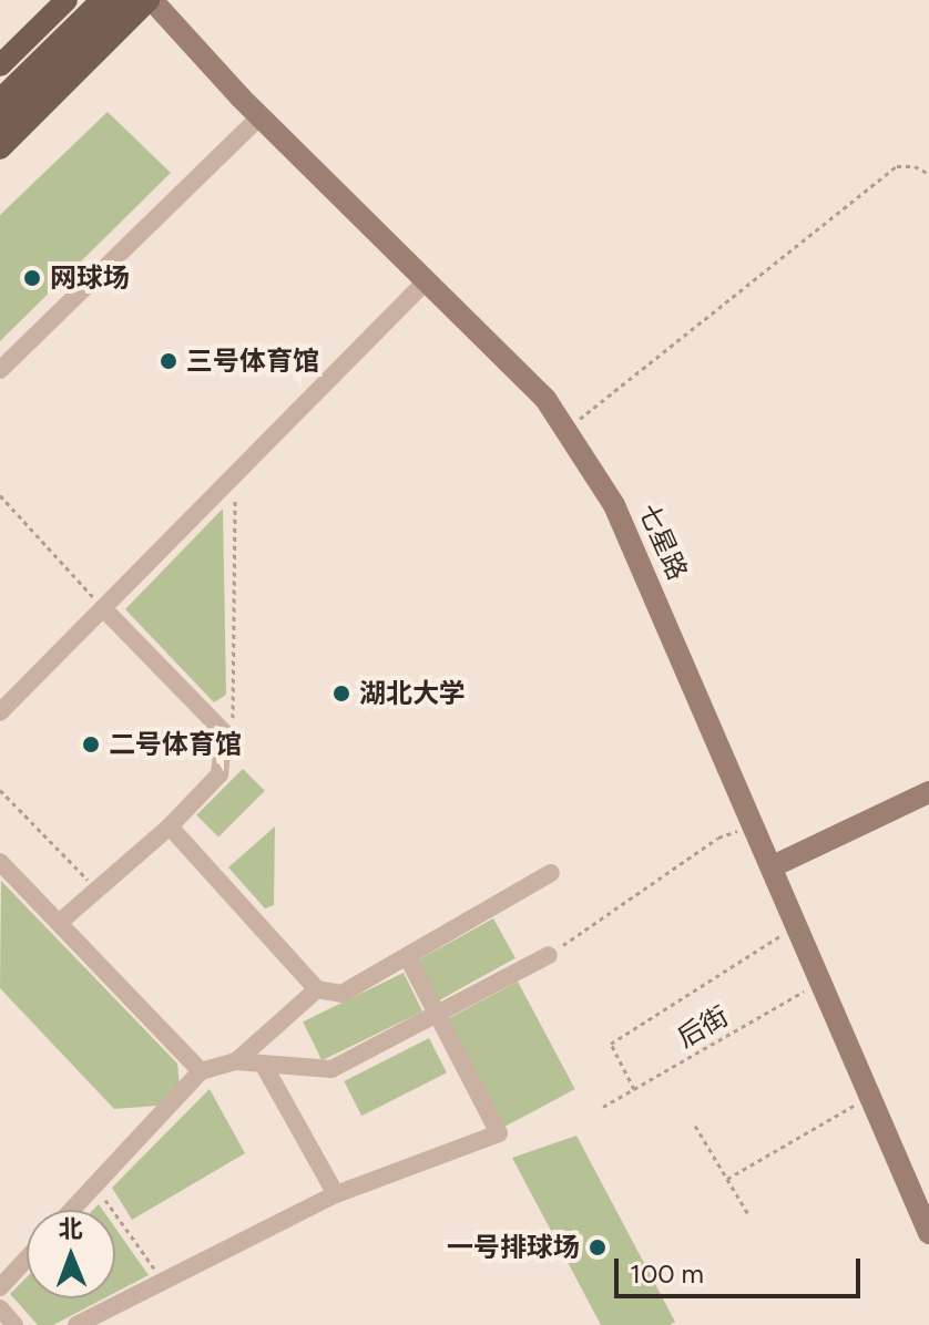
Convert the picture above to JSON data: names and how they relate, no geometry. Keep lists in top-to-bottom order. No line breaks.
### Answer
{"streets":{"street":["七星路"],"path":["后街"]},"crossings":[["七星路","后街"]],"places":["网球场","三号体育馆","湖北大学","二号体育馆","一号排球场"],"scale_bar":"100 m","north":"top"}
